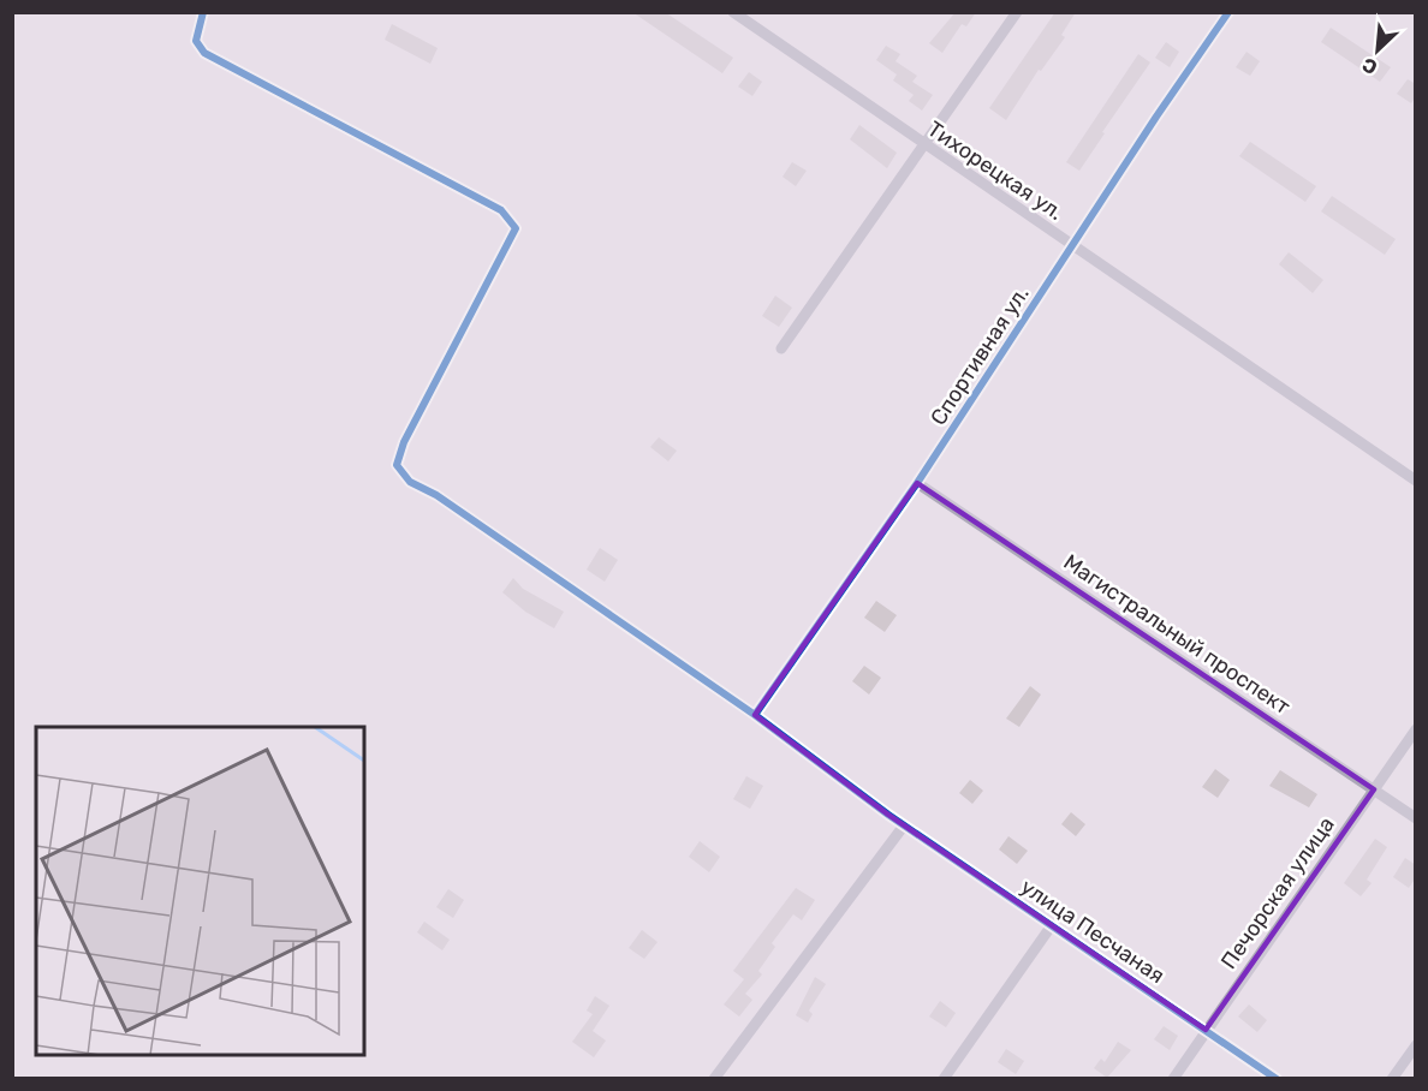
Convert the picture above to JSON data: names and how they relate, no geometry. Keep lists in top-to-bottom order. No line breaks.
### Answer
{"streets":{"street":["Тихорецкая ул.","Спортивная ул.","Магистральный проспект","Печорская улица","улица Песчаная"]},"crossings":[["Тихорецкая ул.","Спортивная ул."],["Спортивная ул.","Магистральный проспект"],["Спортивная ул.","улица Песчаная"],["Магистральный проспект","Печорская улица"],["Печорская улица","улица Песчаная"]],"north":"bottom left"}
